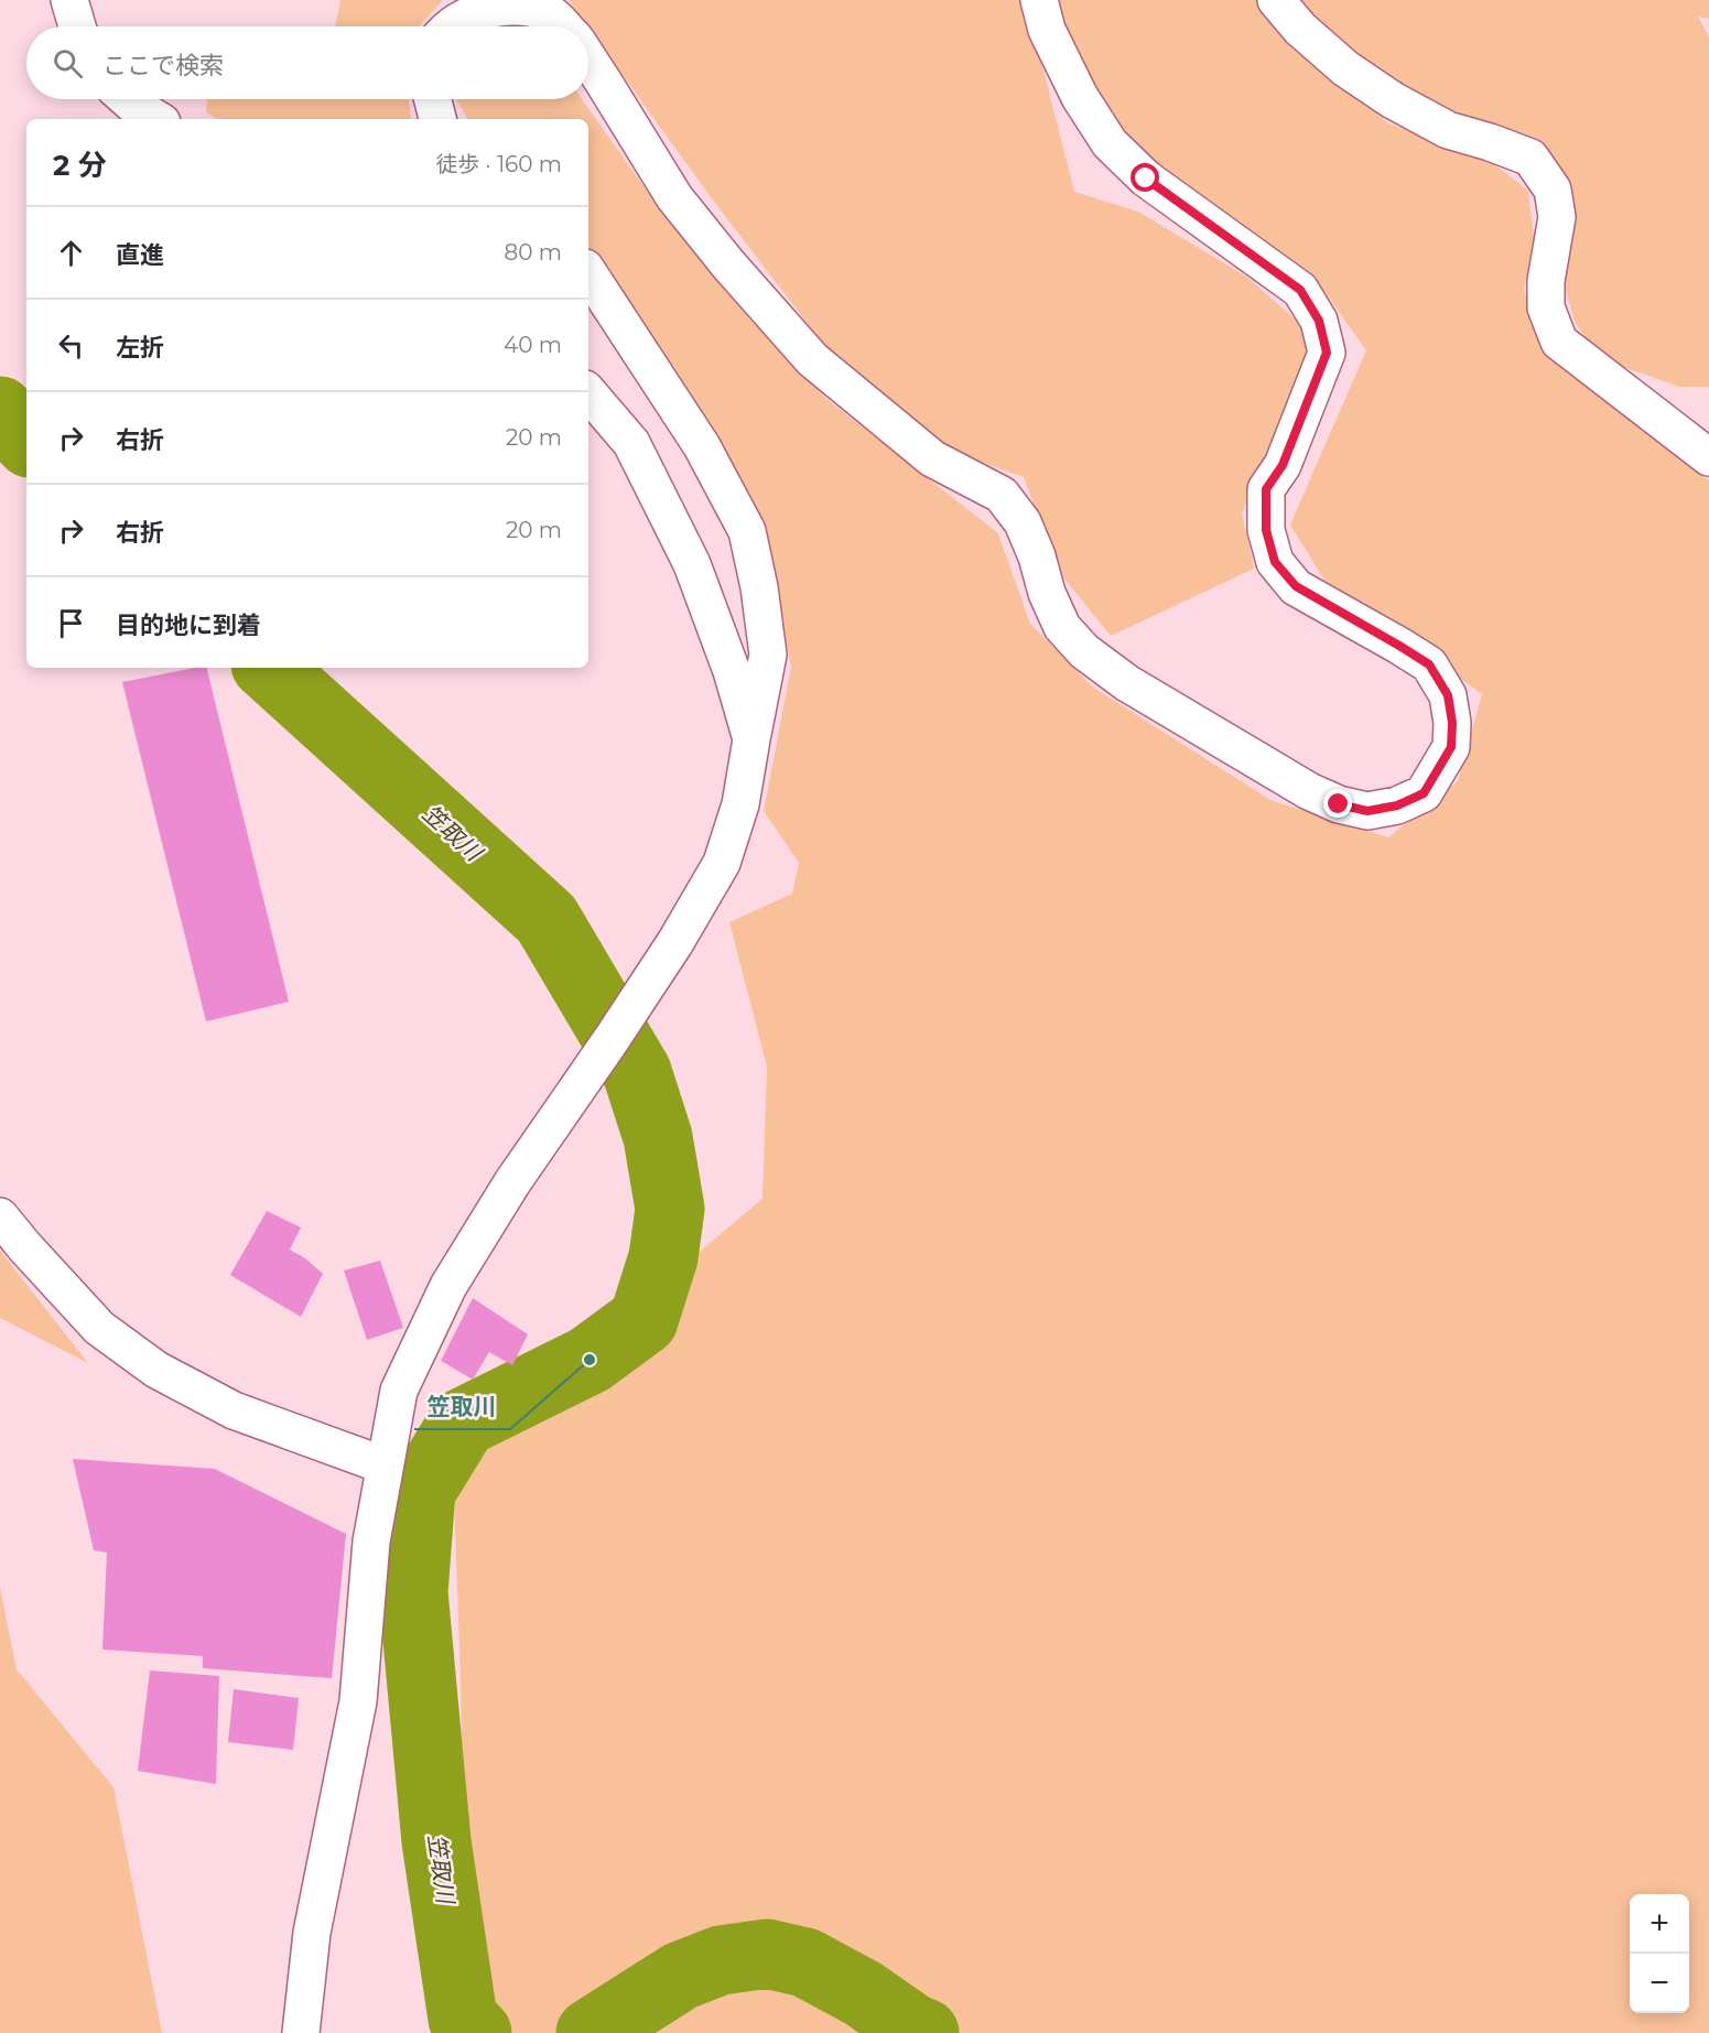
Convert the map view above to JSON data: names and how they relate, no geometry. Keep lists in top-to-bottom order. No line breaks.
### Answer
{"water":["笠取川"],"places":["笠取川"],"page":{"search":"ここで検索","heading":["2 分","徒歩 · 160 m"],"list":[["直進","80 m"],["左折","40 m"],["右折","20 m"],["右折","20 m"],"目的地に到着"],"map_buttons":["+","−"]}}
